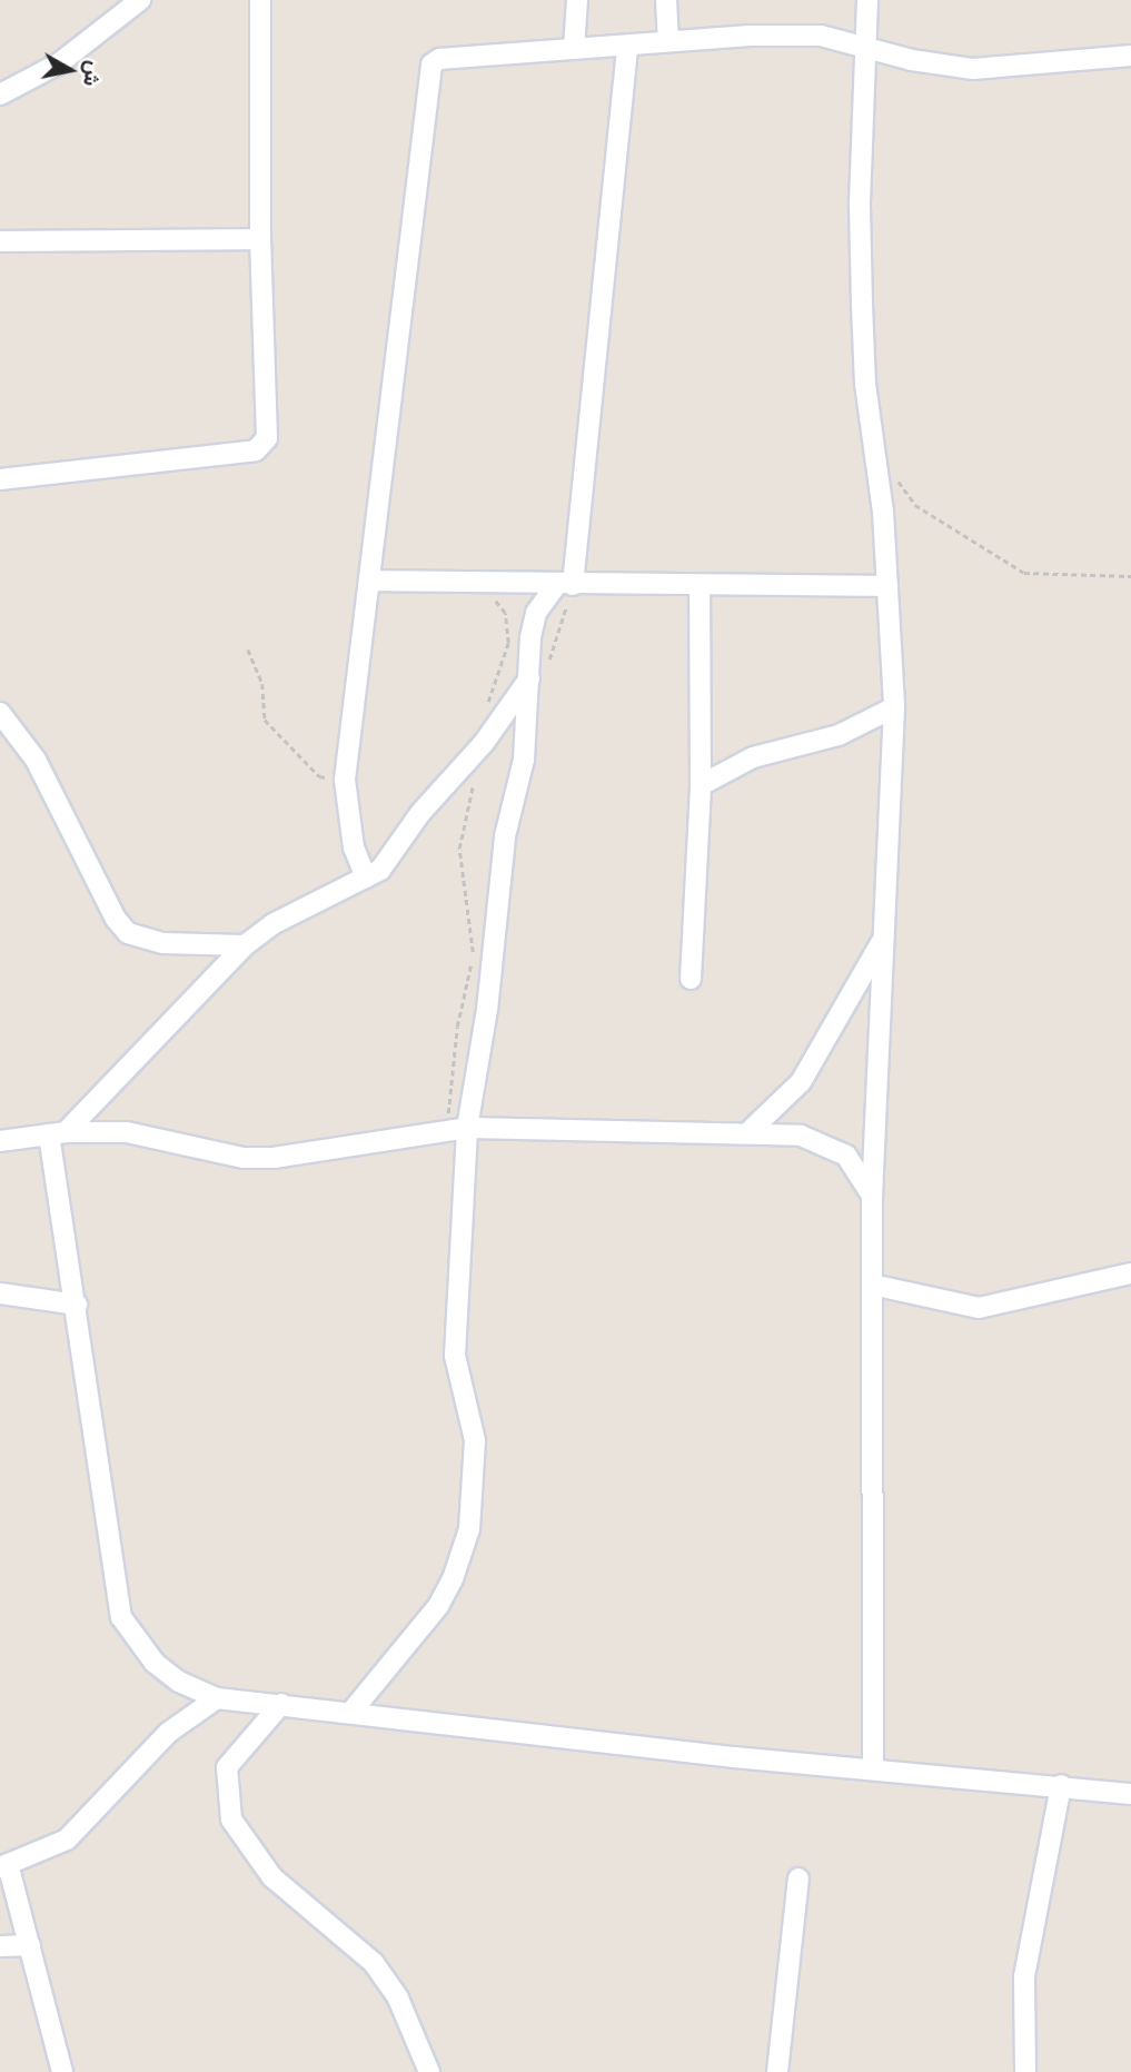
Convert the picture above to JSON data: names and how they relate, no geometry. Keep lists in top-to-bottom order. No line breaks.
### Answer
{"north":"right"}
